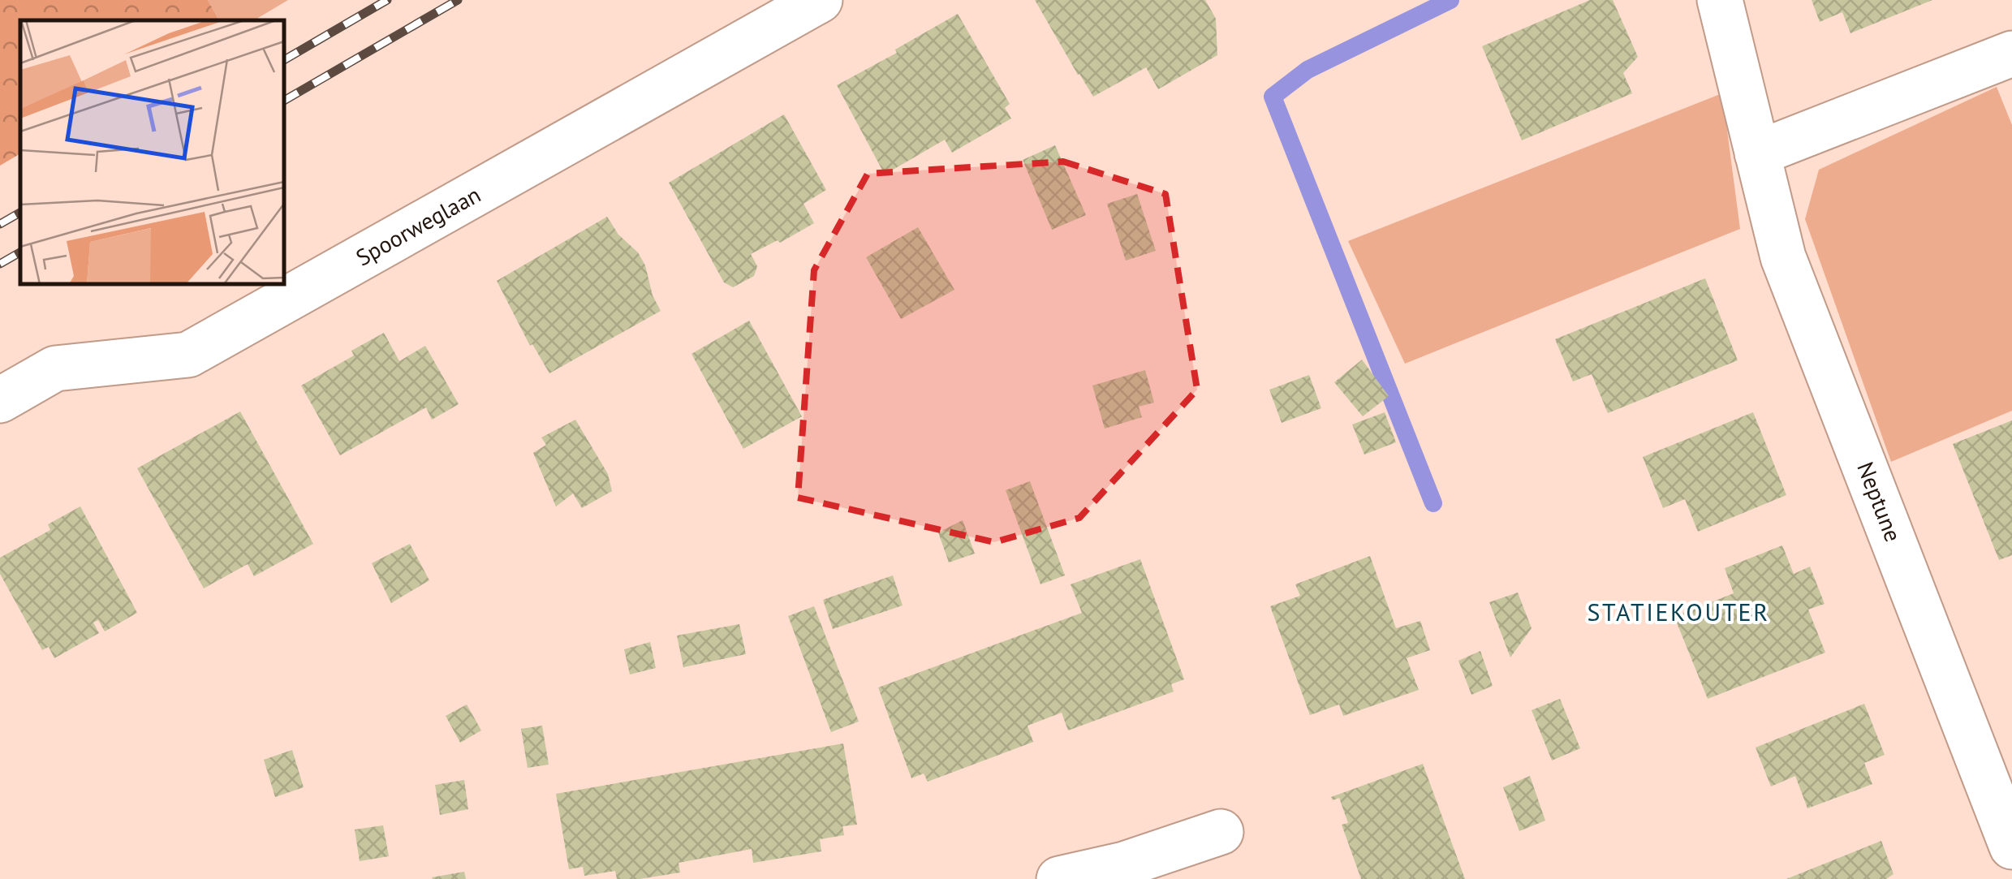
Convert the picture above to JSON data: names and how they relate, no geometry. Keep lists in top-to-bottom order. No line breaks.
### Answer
{"streets":{"street":["Spoorweglaan","Neptune"]},"districts":["STATIEKOUTER"]}
